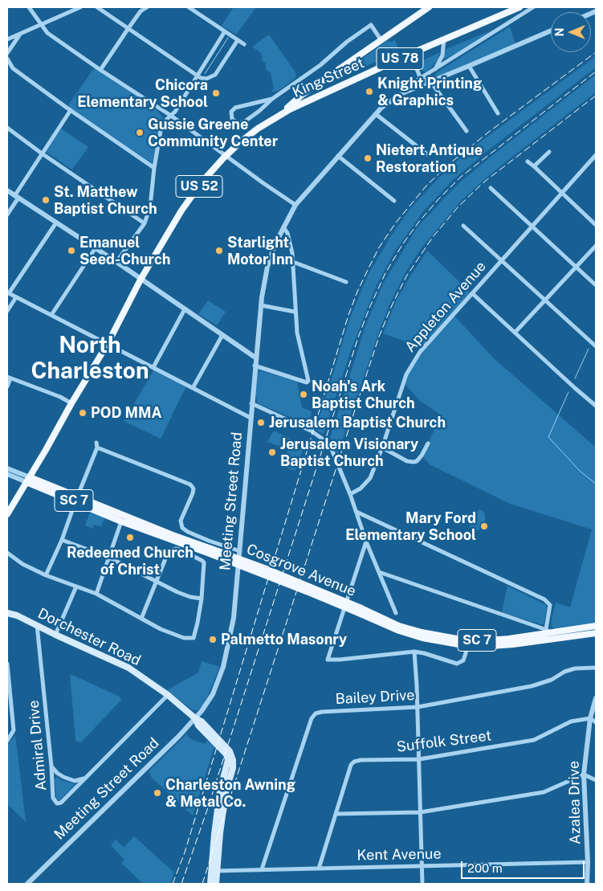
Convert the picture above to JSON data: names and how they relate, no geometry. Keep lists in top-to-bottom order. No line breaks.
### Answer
{"streets":{"main road":["US 78","King Street","US 52","SC 7","Cosgrove Avenue","Dorchester Road"],"street":["Appleton Avenue","Meeting Street Road","Bailey Drive","Suffolk Street","Admiral Drive","Azalea Drive","Kent Avenue"]},"crossings":[["King Street","US 52"],["US 52","Cosgrove Avenue"],["Meeting Street Road","Dorchester Road"],["Dorchester Road","Admiral Drive"],["Dorchester Road","Kent Avenue"],["Bailey Drive","Kent Avenue"],["Suffolk Street","Azalea Drive"],["Suffolk Street","Kent Avenue"],["Azalea Drive","Kent Avenue"]],"districts":["North Charleston"],"places":["Knight Printing & Graphics","Chicora Elementary School","Gussie Greene Community Center","Nietert Antique Restoration","St. Matthew Baptist Church","Emanuel Seed-Church","Starlight Motor Inn","Noah's Ark Baptist Church","POD MMA","Jerusalem Baptist Church","Jerusalem Visionary Baptist Church","Mary Ford Elementary School","Redeemed Church of Christ","Palmetto Masonry","Charleston Awning & Metal Co."],"scale_bar":"200 m","north":"left"}
